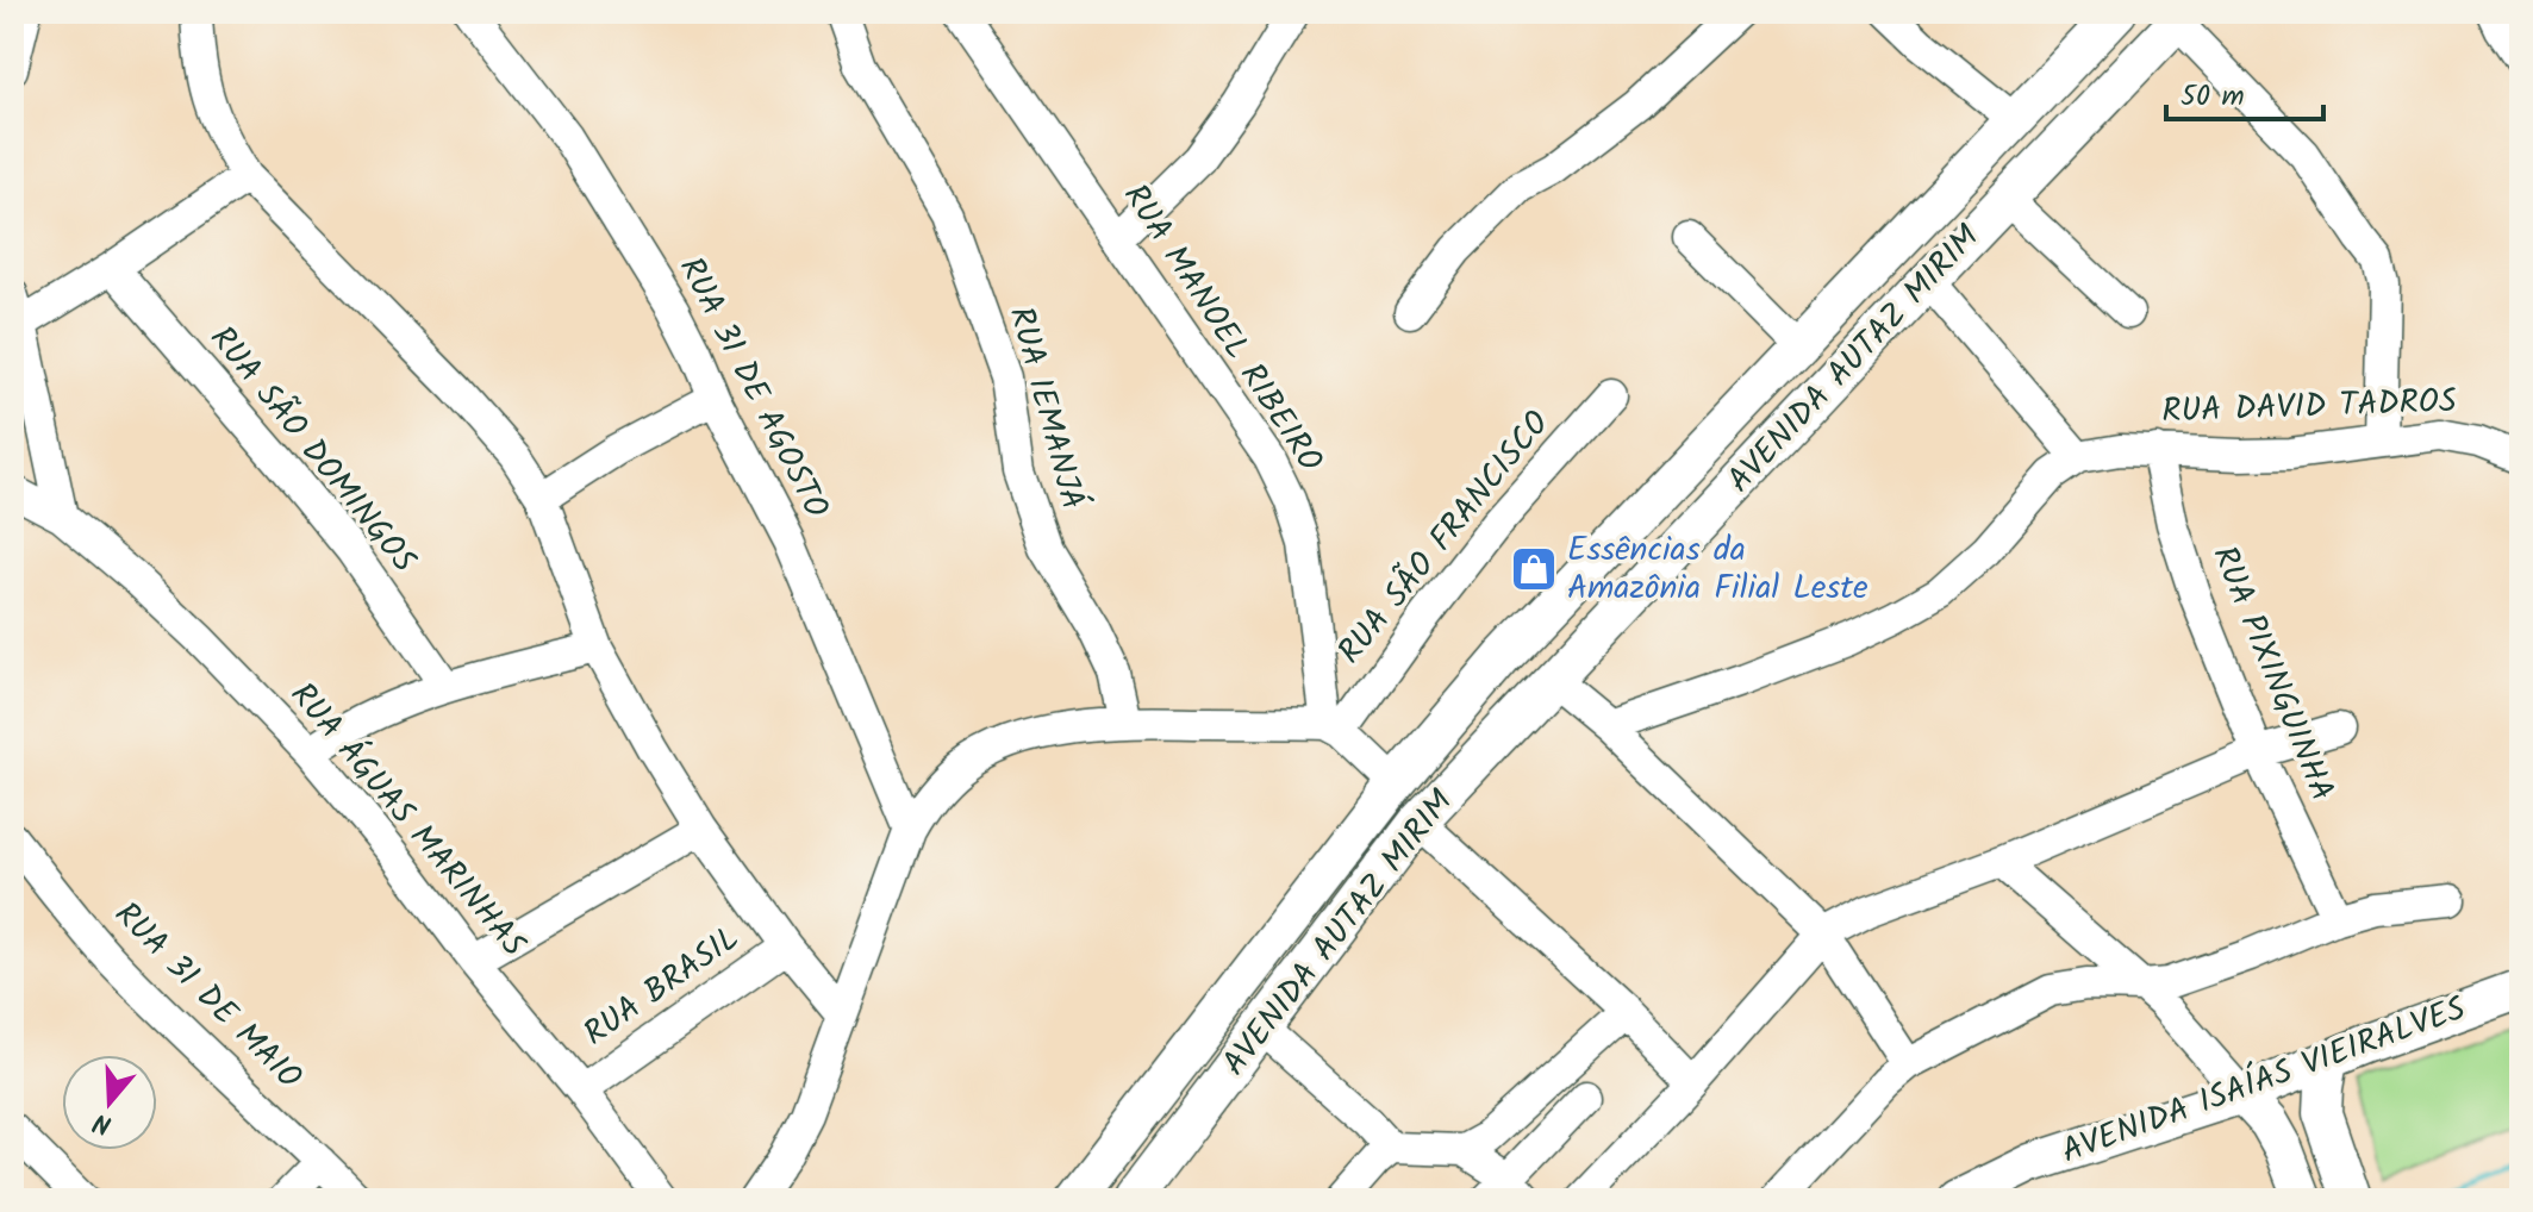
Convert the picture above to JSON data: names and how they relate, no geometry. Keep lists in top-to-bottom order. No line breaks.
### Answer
{"streets":{"main road":["AVENIDA AUTAZ MIRIM","AVENIDA ISAÍAS VIEIRALVES"],"street":["RUA MANOEL RIBEIRO","RUA 31 DE AGOSTO","RUA DAVID TADROS","RUA IEMANJÁ","RUA SÃO DOMINGOS","RUA SÃO FRANCISCO","RUA PIXINGUINHA","RUA ÁGUAS MARINHAS","RUA BRASIL","RUA 31 DE MAIO"]},"crossings":[["RUA MANOEL RIBEIRO","RUA SÃO FRANCISCO"],["RUA DAVID TADROS","RUA PIXINGUINHA"],["RUA ÁGUAS MARINHAS","RUA BRASIL"]],"places":{"shop":["Essências da Amazônia Filial Leste"]},"scale_bar":"50 m","north":"bottom"}
